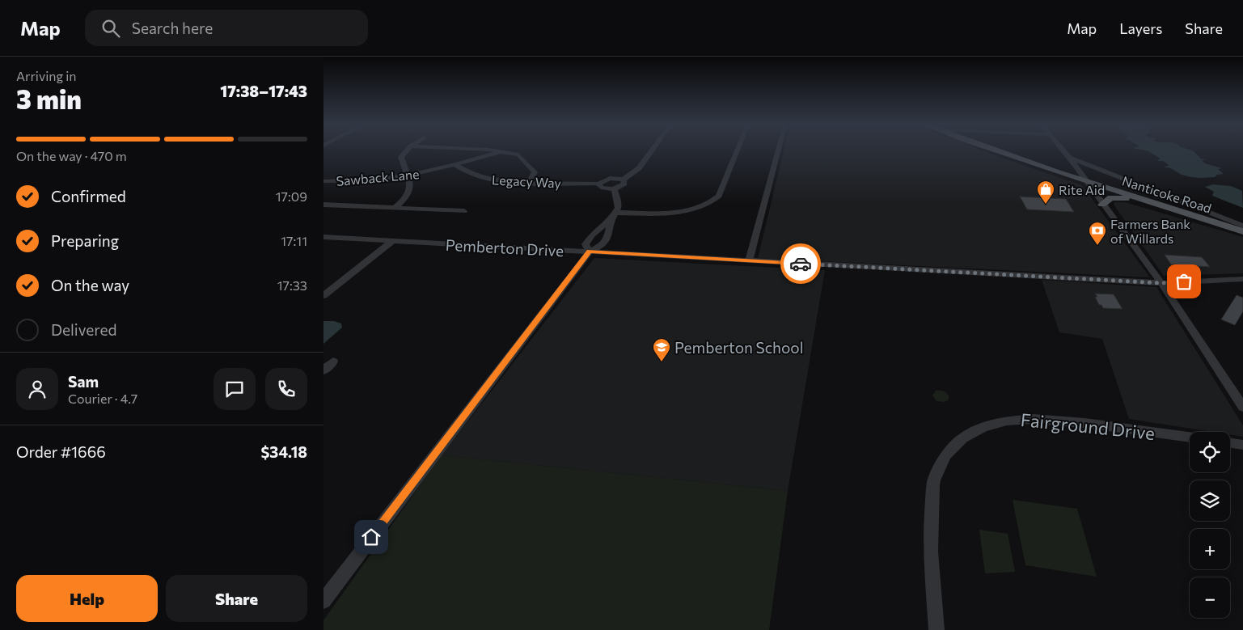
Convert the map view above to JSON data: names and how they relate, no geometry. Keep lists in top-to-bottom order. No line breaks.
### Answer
{"streets":{"main road":["Nanticoke Road"],"street":["Sawback Lane","Legacy Way","Pemberton Drive","Fairground Drive"]},"crossings":[["Sawback Lane","Legacy Way"]],"places":{"shop":["Rite Aid"],"bank":["Farmers Bank of Willards"],"school or university":["Pemberton School"]},"page":{"header":"Map","search":"Search here","nav":["Map","Layers","Share"],"heading":["3 min","Arriving in","17:38–17:43"],"panel":["Sam","Courier · 4.7","Order #1666","$34.18"],"bar":"On the way · 470 m","list":[["Confirmed","17:09"],["Preparing","17:11"],["On the way","17:33"],"Delivered"],"map_buttons":["+","−"],"buttons":["Help","Share"]}}
